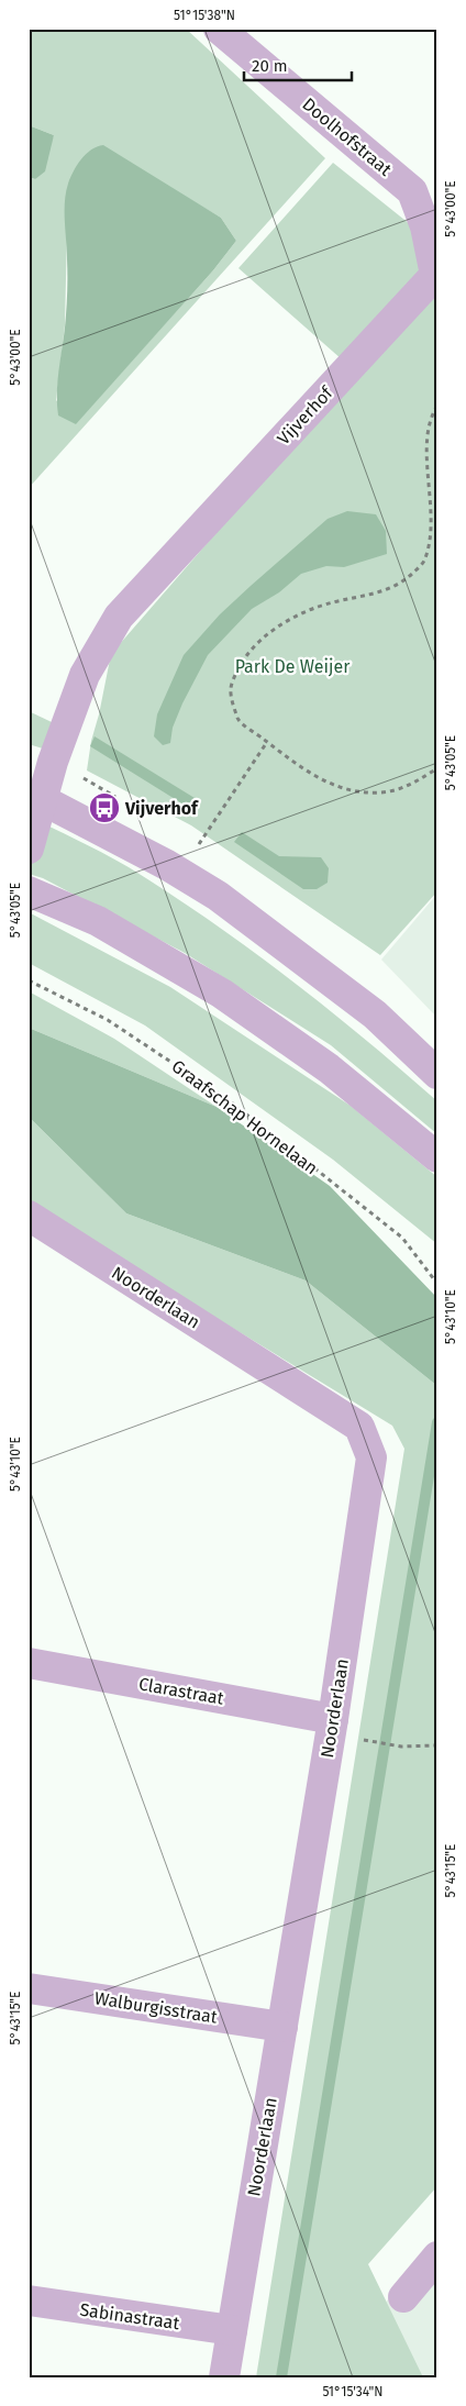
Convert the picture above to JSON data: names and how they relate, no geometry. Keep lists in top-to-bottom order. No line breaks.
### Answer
{"streets":{"street":["Doolhofstraat","Vijverhof","Noorderlaan","Clarastraat","Walburgisstraat","Sabinastraat"],"path":["Graafschap Hornelaan"]},"crossings":[["Doolhofstraat","Vijverhof"],["Noorderlaan","Clarastraat"],["Noorderlaan","Walburgisstraat"],["Noorderlaan","Sabinastraat"]],"parks":["Park De Weijer"],"places":{"bus stop":["Vijverhof"]},"scale_bar":"20 m","coordinates":["51°15'38\"N","5°43'00\"E","5°43'05\"E","5°43'10\"E","5°43'15\"E","51°15'34\"N"]}
